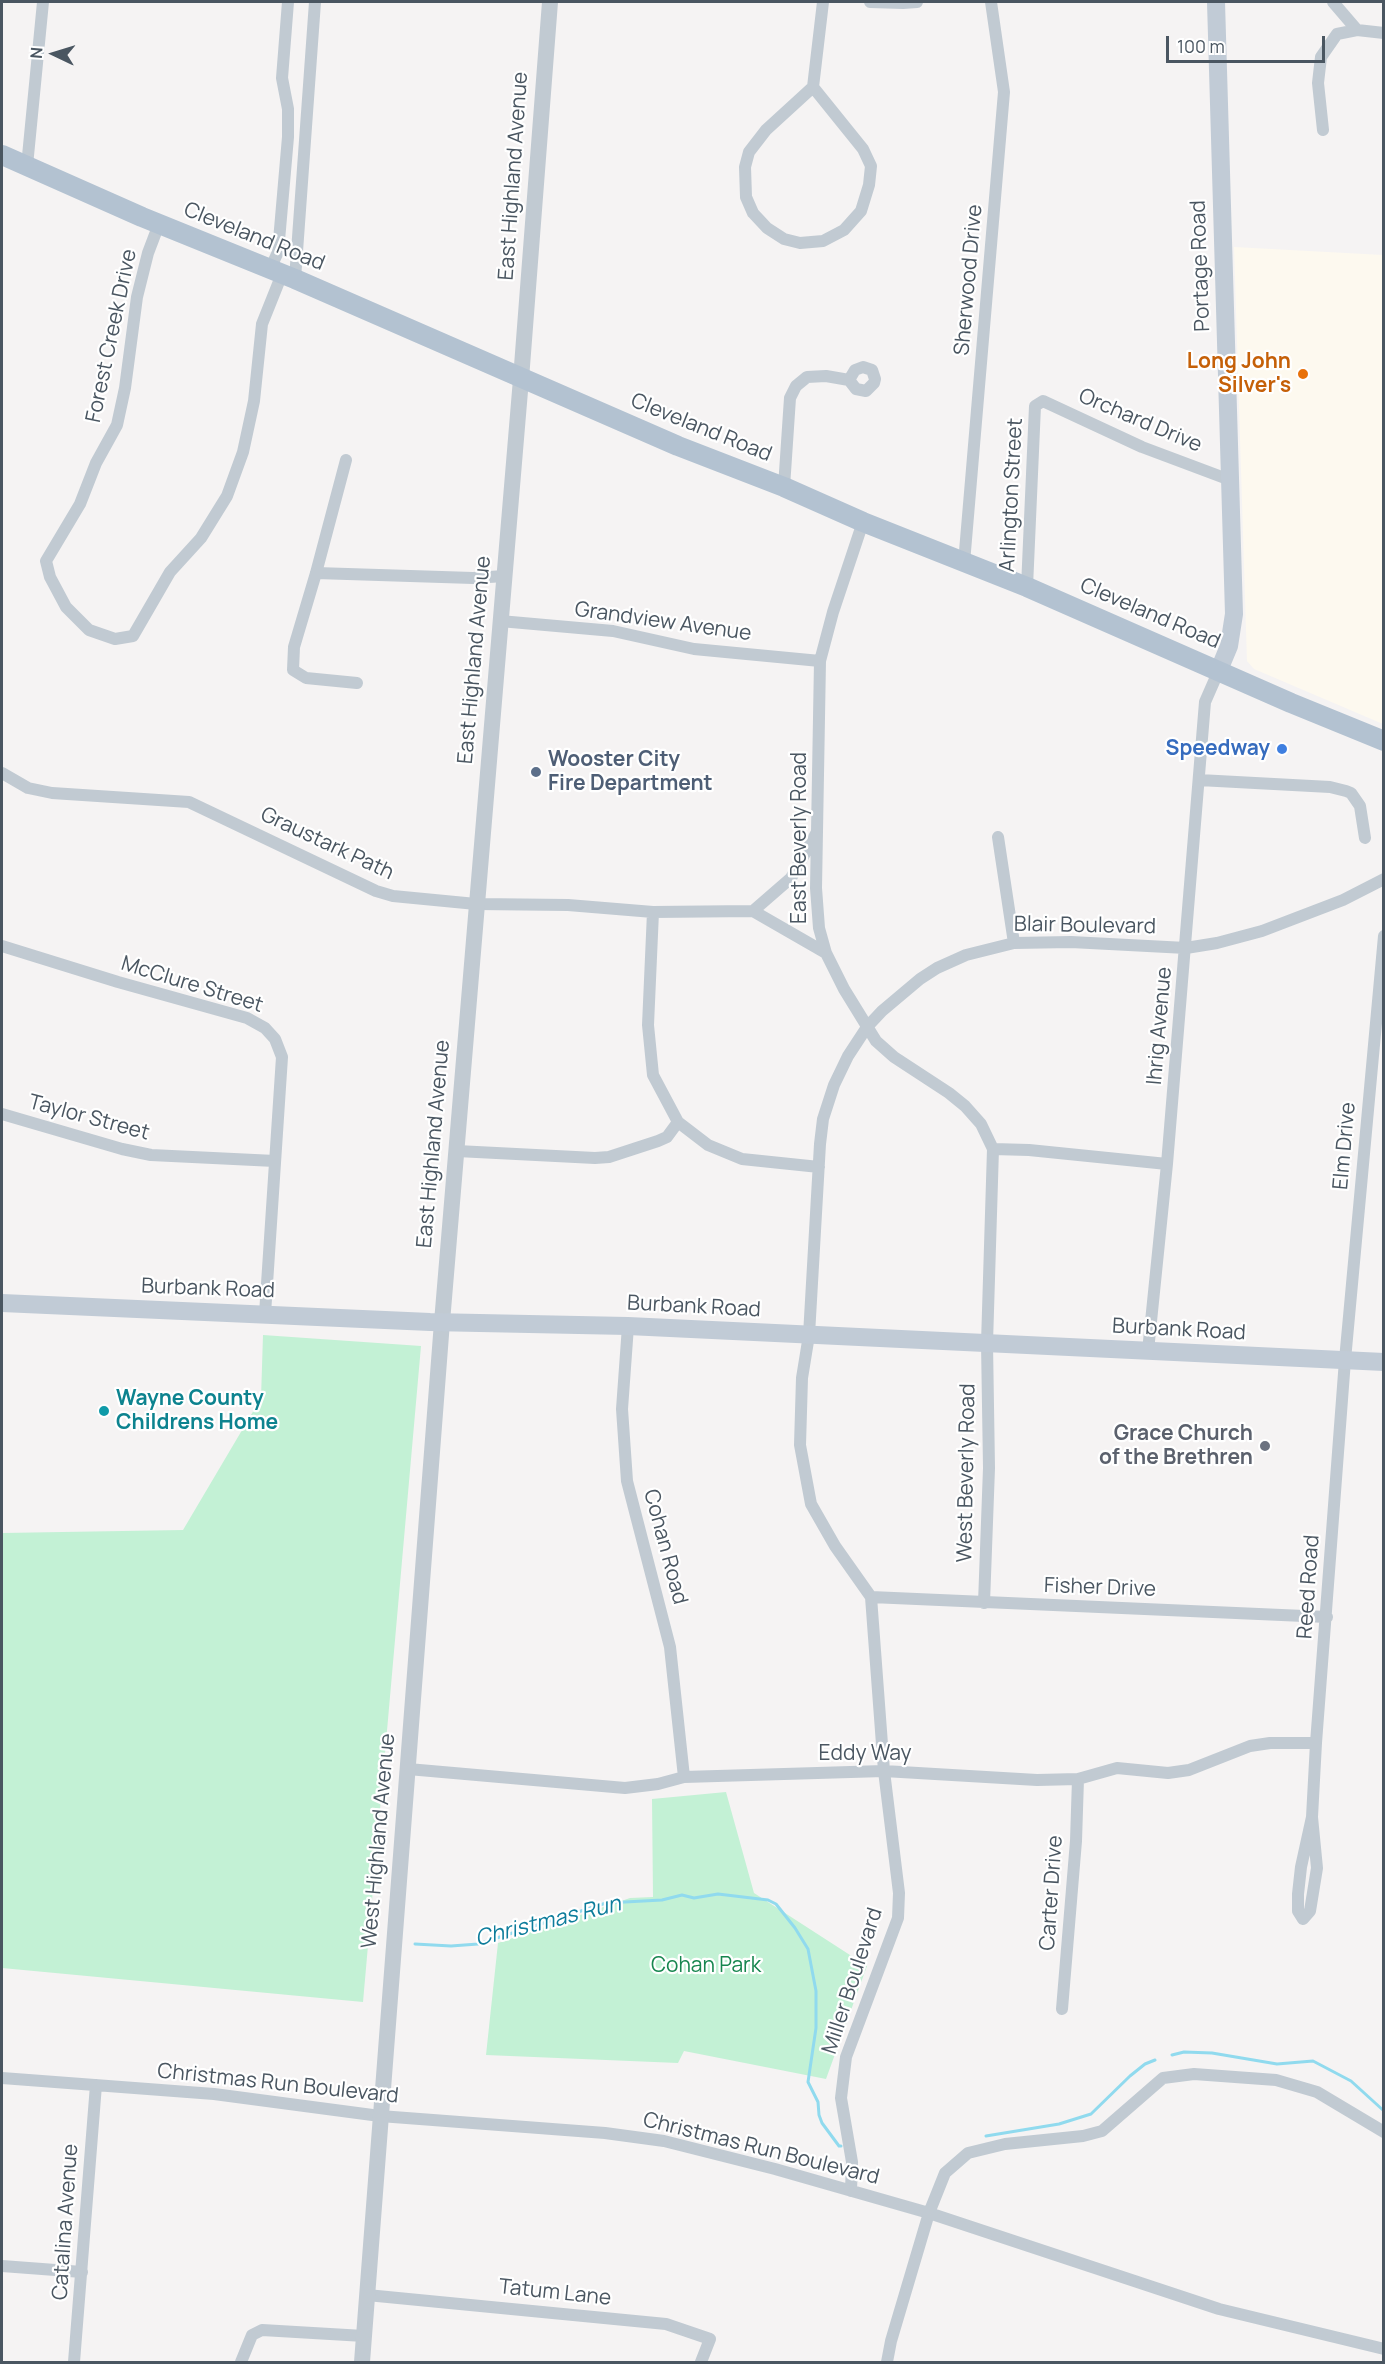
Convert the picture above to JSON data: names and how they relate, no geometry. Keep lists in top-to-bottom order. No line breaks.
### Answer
{"streets":{"main road":["Cleveland Road","Portage Road","Burbank Road"],"street":["East Highland Avenue","Sherwood Drive","Forest Creek Drive","Orchard Drive","Arlington Street","Grandview Avenue","East Beverly Road","Graustark Path","Blair Boulevard","McClure Street","Ihrig Avenue","Taylor Street","Elm Drive","West Beverly Road","Cohan Road","Reed Road","Fisher Drive","Eddy Way","West Highland Avenue","Carter Drive","Miller Boulevard","Christmas Run Boulevard","Catalina Avenue","Tatum Lane"]},"crossings":[["East Highland Avenue","Cleveland Road"],["East Highland Avenue","Grandview Avenue"],["East Highland Avenue","Graustark Path"],["East Highland Avenue","Burbank Road"],["East Highland Avenue","West Highland Avenue"],["Cleveland Road","Portage Road"],["Cleveland Road","Sherwood Drive"],["Cleveland Road","Forest Creek Drive"],["Cleveland Road","Arlington Street"],["Cleveland Road","East Beverly Road"],["Cleveland Road","Ihrig Avenue"],["Portage Road","Orchard Drive"],["Portage Road","Ihrig Avenue"],["Orchard Drive","Arlington Street"],["Grandview Avenue","East Beverly Road"],["East Beverly Road","Blair Boulevard"],["East Beverly Road","Burbank Road"],["East Beverly Road","West Beverly Road"],["Blair Boulevard","Ihrig Avenue"],["Blair Boulevard","Burbank Road"],["McClure Street","Taylor Street"],["McClure Street","Burbank Road"],["Ihrig Avenue","Burbank Road"],["Elm Drive","Burbank Road"],["Elm Drive","Reed Road"],["Burbank Road","West Beverly Road"],["Burbank Road","Cohan Road"],["Burbank Road","Reed Road"],["Burbank Road","West Highland Avenue"],["West Beverly Road","Fisher Drive"],["Cohan Road","Eddy Way"],["Reed Road","Fisher Drive"],["Reed Road","Eddy Way"],["Fisher Drive","Miller Boulevard"],["Eddy Way","West Highland Avenue"],["Eddy Way","Carter Drive"],["Eddy Way","Miller Boulevard"],["West Highland Avenue","Christmas Run Boulevard"],["West Highland Avenue","Tatum Lane"],["Miller Boulevard","Christmas Run Boulevard"],["Christmas Run Boulevard","Catalina Avenue"]],"water":["Christmas Run"],"parks":["Cohan Park"],"places":["Long John Silver's","Speedway","Wooster City Fire Department","Wayne County Childrens Home","Grace Church of the Brethren"],"scale_bar":"100 m","north":"left"}
